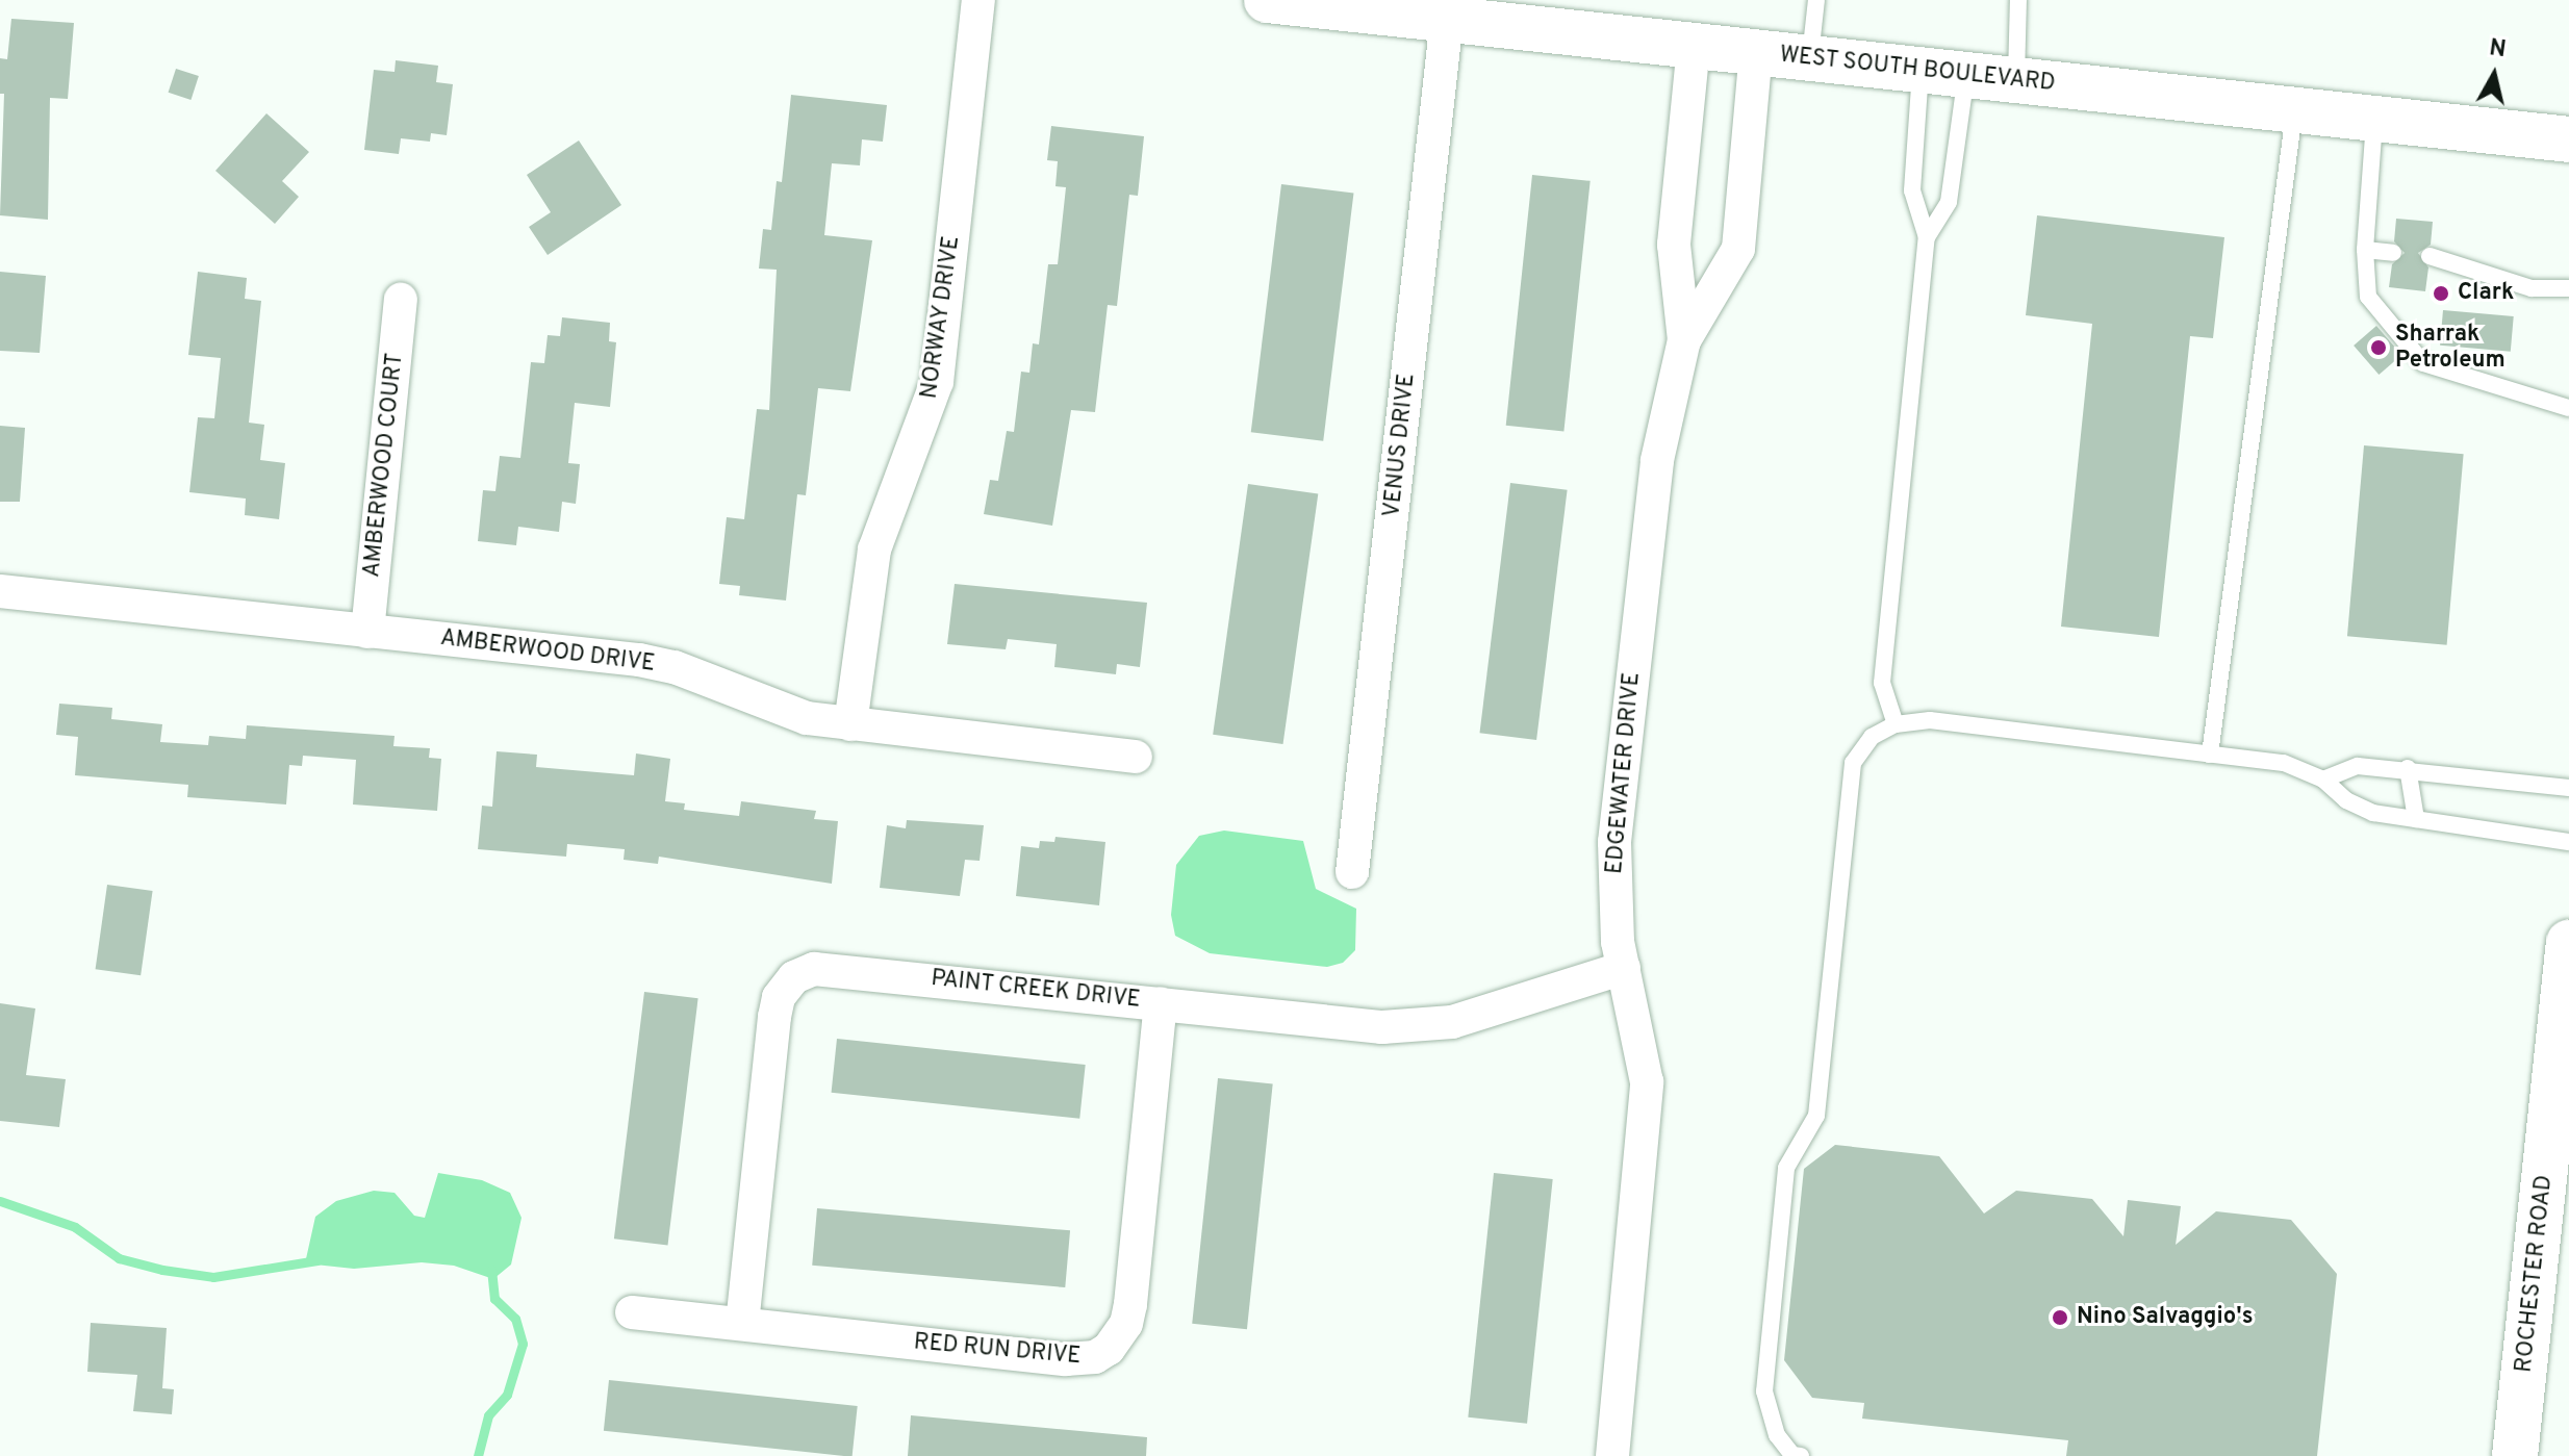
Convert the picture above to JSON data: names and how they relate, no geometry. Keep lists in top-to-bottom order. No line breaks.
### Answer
{"streets":{"street":["WEST SOUTH BOULEVARD","NORWAY DRIVE","VENUS DRIVE","AMBERWOOD COURT","AMBERWOOD DRIVE","EDGEWATER DRIVE","PAINT CREEK DRIVE","ROCHESTER ROAD","RED RUN DRIVE"]},"crossings":[["WEST SOUTH BOULEVARD","VENUS DRIVE"],["WEST SOUTH BOULEVARD","EDGEWATER DRIVE"],["NORWAY DRIVE","AMBERWOOD DRIVE"],["AMBERWOOD COURT","AMBERWOOD DRIVE"],["EDGEWATER DRIVE","PAINT CREEK DRIVE"],["PAINT CREEK DRIVE","RED RUN DRIVE"]],"places":["Clark","Sharrak Petroleum","Nino Salvaggio's"],"north":"top"}
